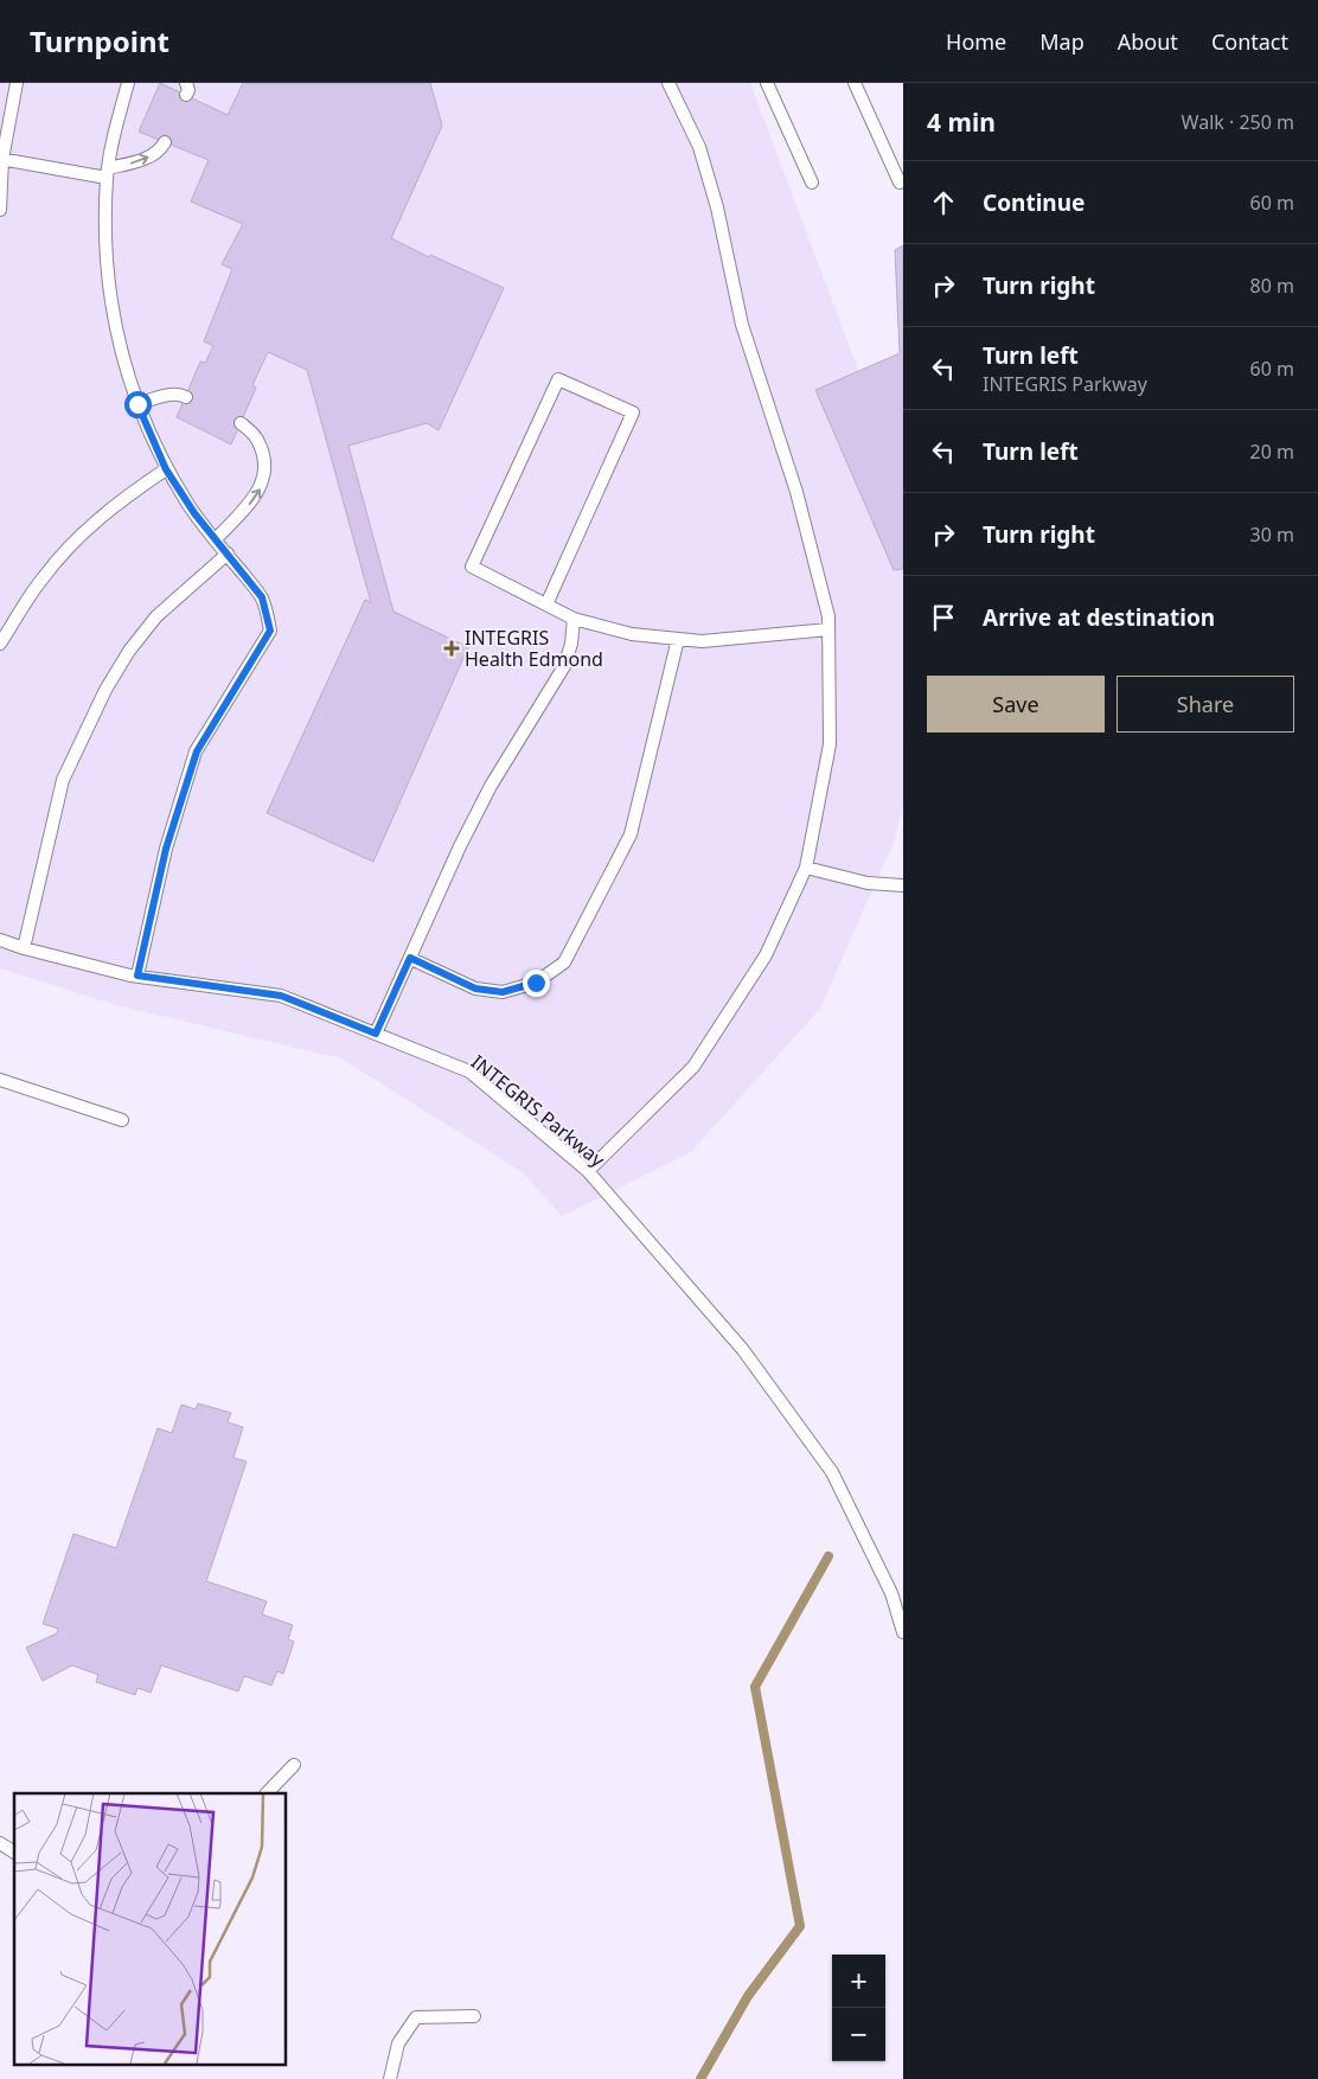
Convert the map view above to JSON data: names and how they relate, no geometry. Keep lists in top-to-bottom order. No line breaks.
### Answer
{"streets":{"lane":["INTEGRIS Parkway"]},"places":{"health":["INTEGRIS Health Edmond"]},"page":{"header":"Turnpoint","nav":["Home","Map","About","Contact"],"heading":["4 min","Walk · 250 m"],"list":[["Continue","60 m"],["Turn right","80 m"],["Turn left","INTEGRIS Parkway","60 m"],["Turn left","20 m"],["Turn right","30 m"],"Arrive at destination"],"buttons":["Save","Share"],"map_buttons":["+","−"]}}
